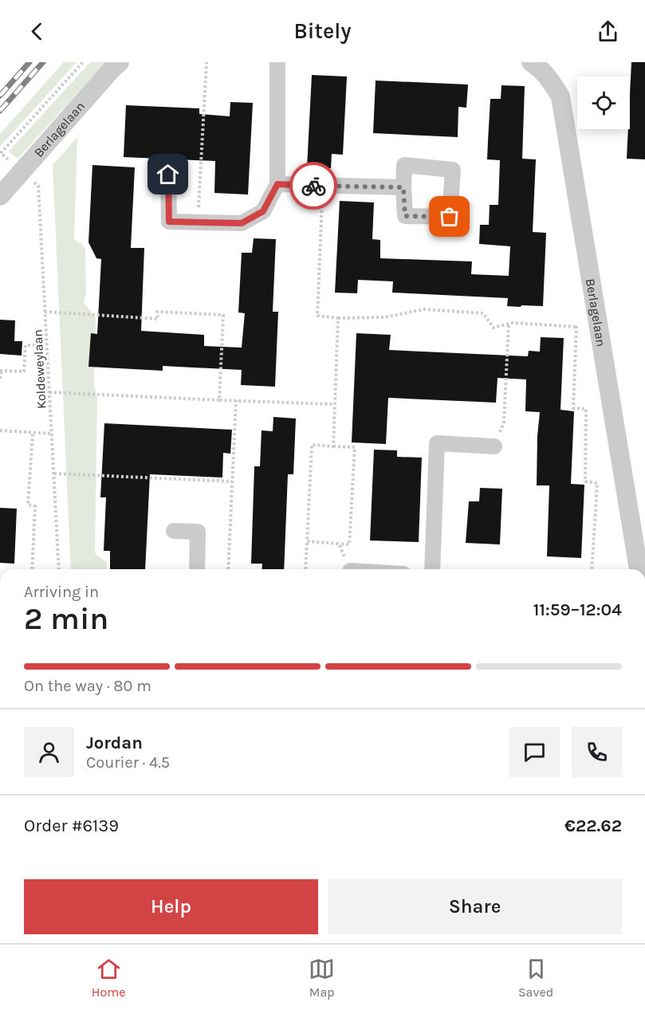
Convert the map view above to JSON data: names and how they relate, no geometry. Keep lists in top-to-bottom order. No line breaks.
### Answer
{"streets":{"street":["Berlagelaan"],"path":["Koldeweylaan"]},"crossings":[["Berlagelaan","Koldeweylaan"]],"page":{"header":"Bitely","heading":["2 min","Arriving in","11:59–12:04"],"panel":["Jordan","Courier · 4.5","Order #6139","€22.62"],"bar":"On the way · 80 m","buttons":["Help","Share"],"tabs":["Home","Map","Saved"]}}
